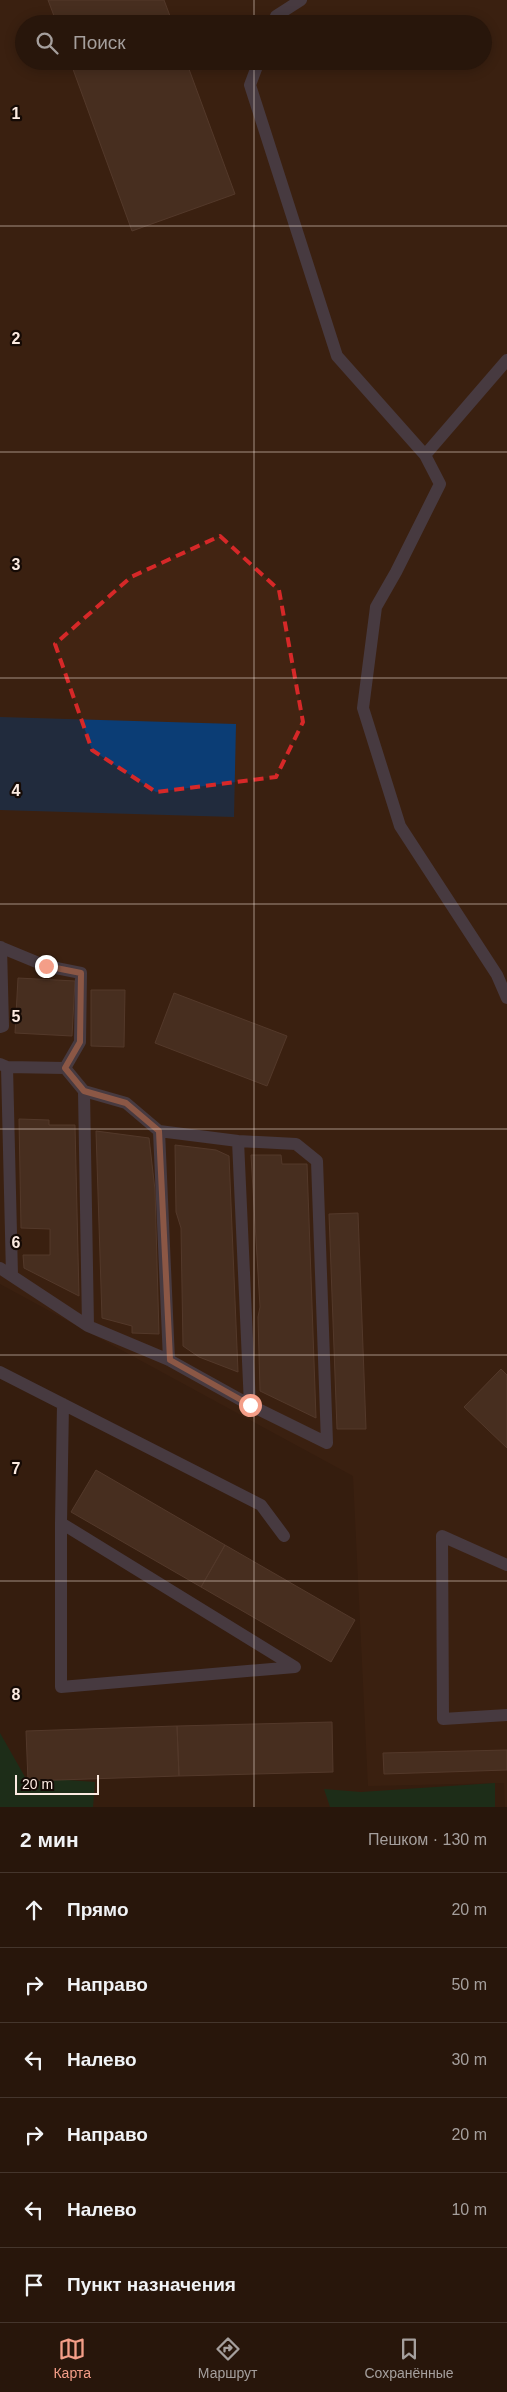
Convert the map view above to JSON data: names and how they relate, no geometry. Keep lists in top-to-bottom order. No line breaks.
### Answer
{"scale_bar":"20 m","page":{"search":"Поиск","scale":"20 m","heading":["2 мин","Пешком · 130 m"],"list":[["Прямо","20 m"],["Направо","50 m"],["Налево","30 m"],["Направо","20 m"],["Налево","10 m"],"Пункт назначения"],"nav":["Карта","Маршрут","Сохранённые"]},"grid":{"rows":["1","2","3","4","5","6","7","8"]}}
